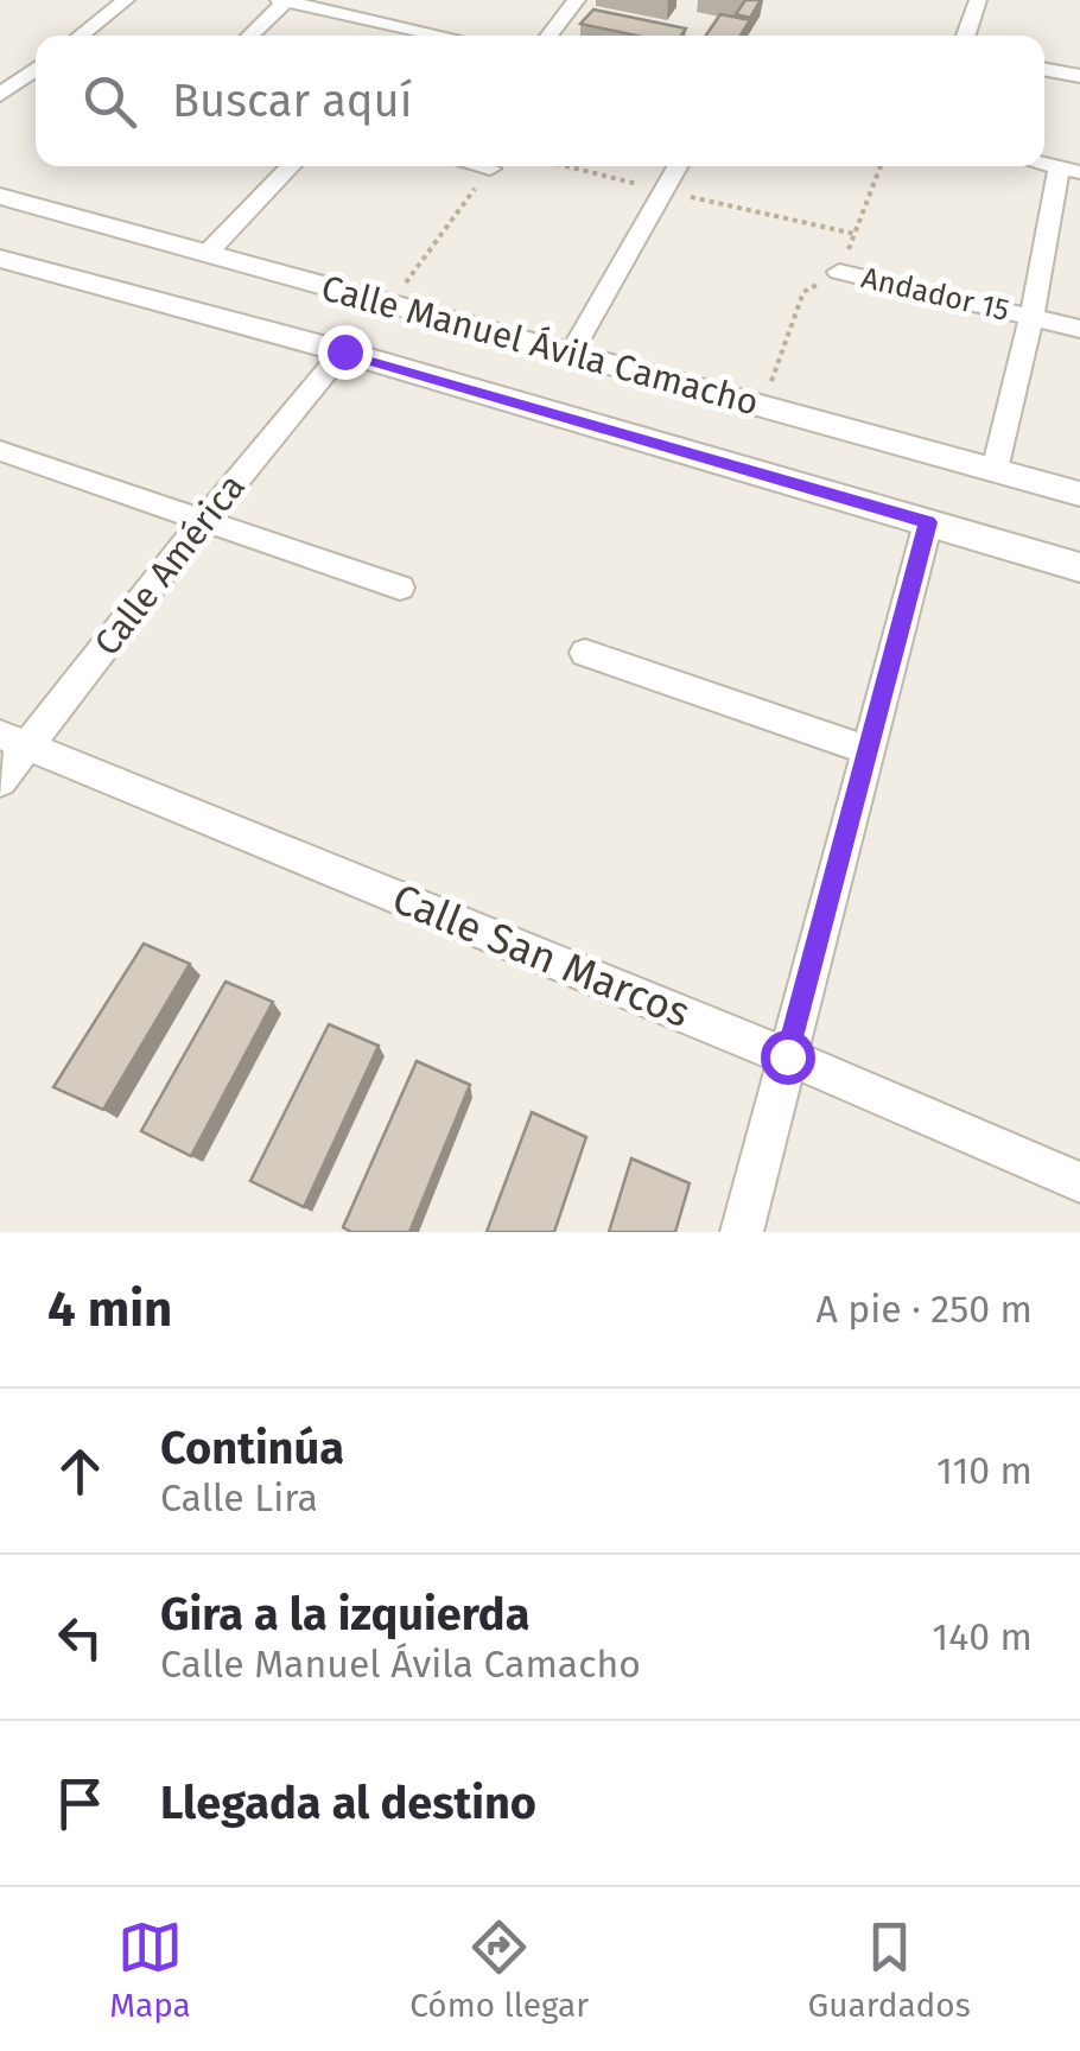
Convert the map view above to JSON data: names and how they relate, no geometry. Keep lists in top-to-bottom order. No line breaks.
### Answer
{"streets":{"street":["Andador 15","Calle Manuel Ávila Camacho","Calle América","Calle San Marcos"]},"crossings":[["Calle Manuel Ávila Camacho","Calle América"],["Calle América","Calle San Marcos"]],"page":{"search":"Buscar aquí","heading":["4 min","A pie · 250 m"],"list":[["Continúa","Calle Lira","110 m"],["Gira a la izquierda","Calle Manuel Ávila Camacho","140 m"],"Llegada al destino"],"nav":["Mapa","Cómo llegar","Guardados"]}}
